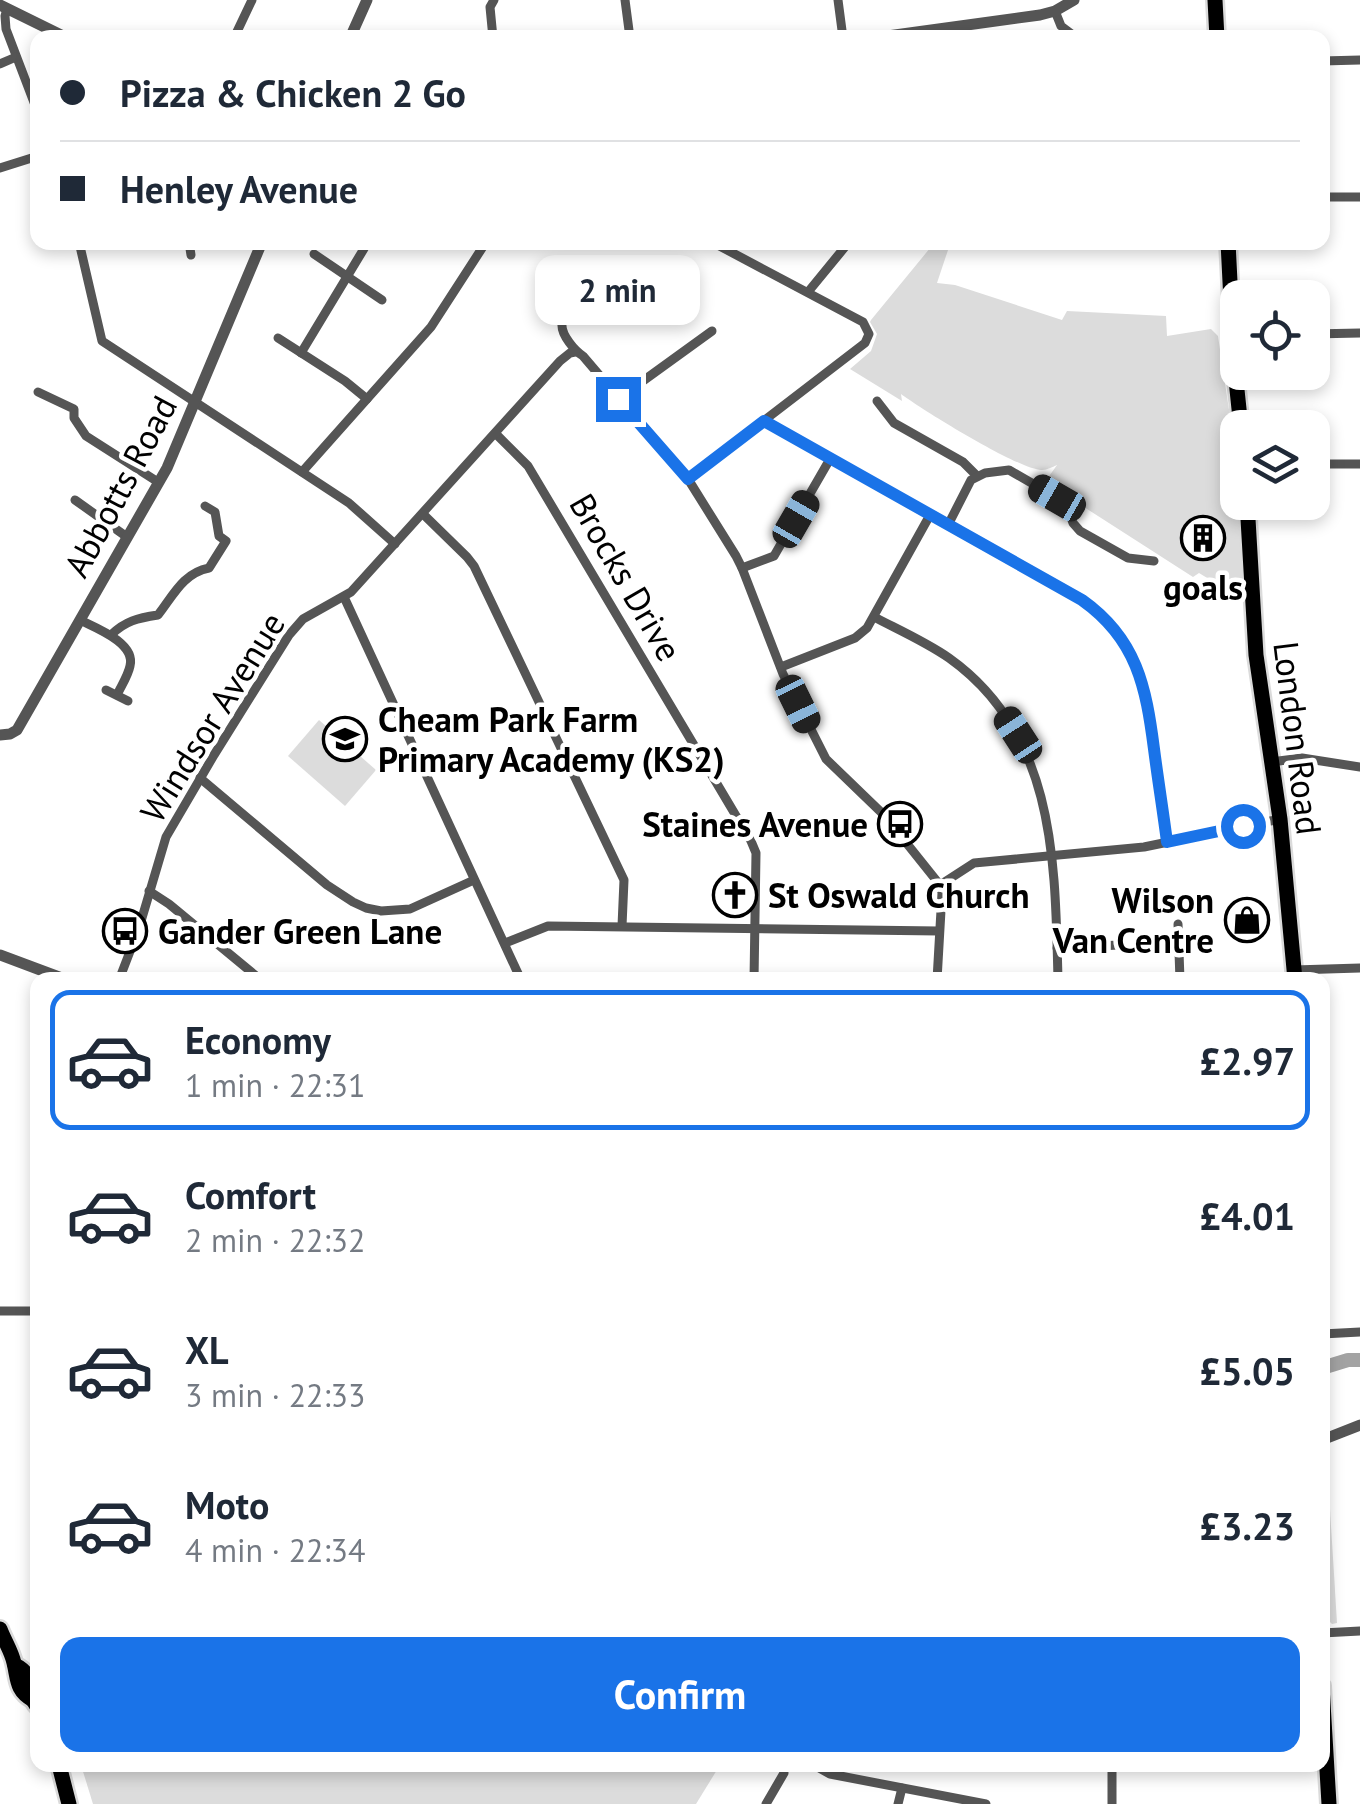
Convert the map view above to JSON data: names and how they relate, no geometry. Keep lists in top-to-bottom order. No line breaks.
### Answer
{"streets":{"highway":["London Road"],"street":["Abbotts Road","Brocks Drive","Windsor Avenue"]},"crossings":[["Brocks Drive","Windsor Avenue"]],"places":{"building":["goals"],"school or university":["Cheam Park Farm Primary Academy (KS2)"],"bus stop":["Staines Avenue","Gander Green Lane"],"church":["St Oswald Church"],"shop":["Wilson Van Centre"]},"page":{"banner":["Pizza & Chicken 2 Go","Henley Avenue"],"bubble":"2 min","list":[{"name":"Economy","note":"1 min · 22:31","value":"£2.97"},{"name":"Comfort","note":"2 min · 22:32","value":"£4.01"},{"name":"XL","note":"3 min · 22:33","value":"£5.05"},{"name":"Moto","note":"4 min · 22:34","value":"£3.23"}],"buttons":"Confirm"}}
